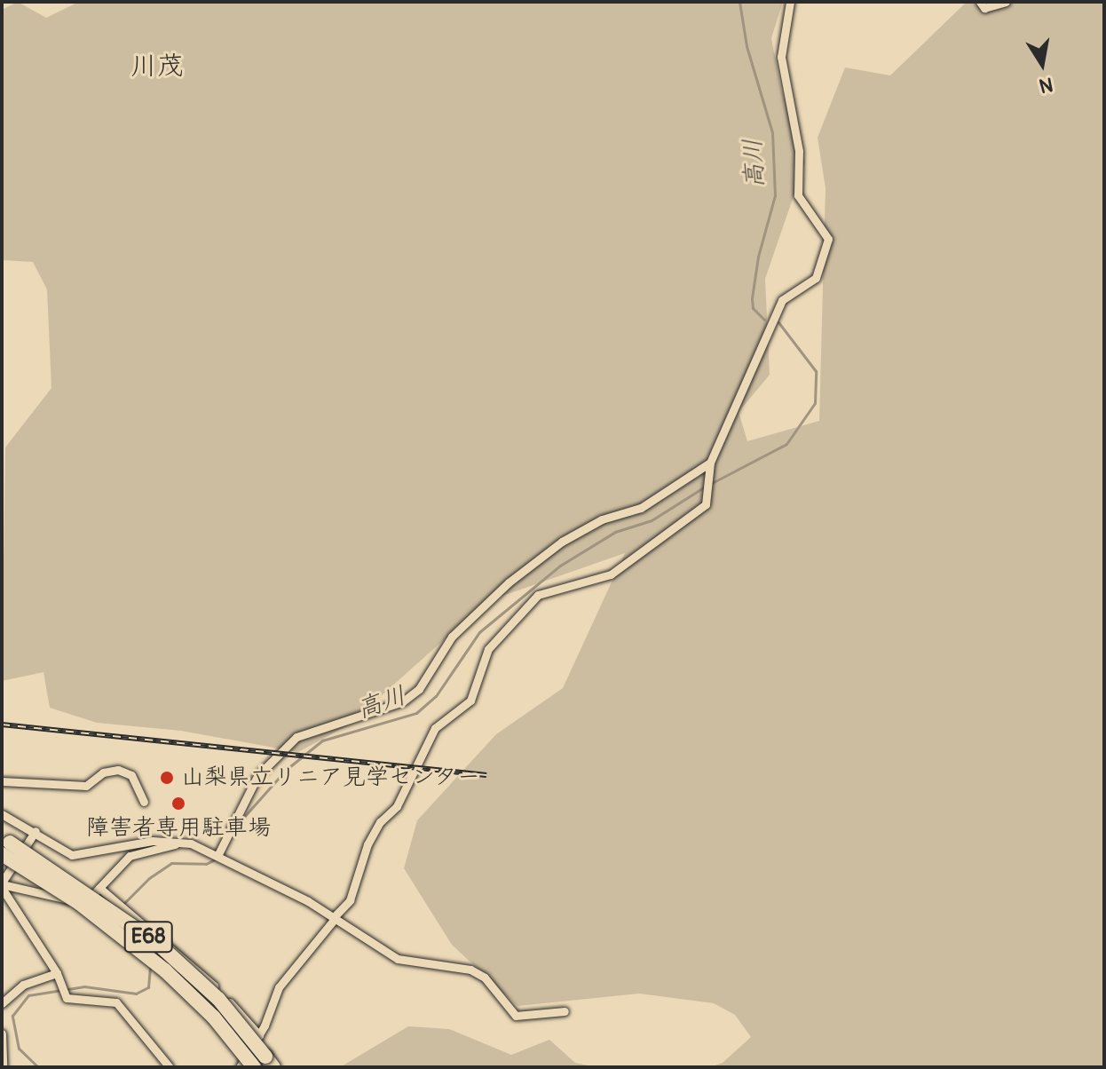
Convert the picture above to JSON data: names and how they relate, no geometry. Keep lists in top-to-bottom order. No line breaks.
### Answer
{"streets":{"highway":["E68"]},"districts":["川茂"],"water":["高川"],"places":["山梨県立リニア見学センター","障害者専用駐車場"],"north":"bottom"}
